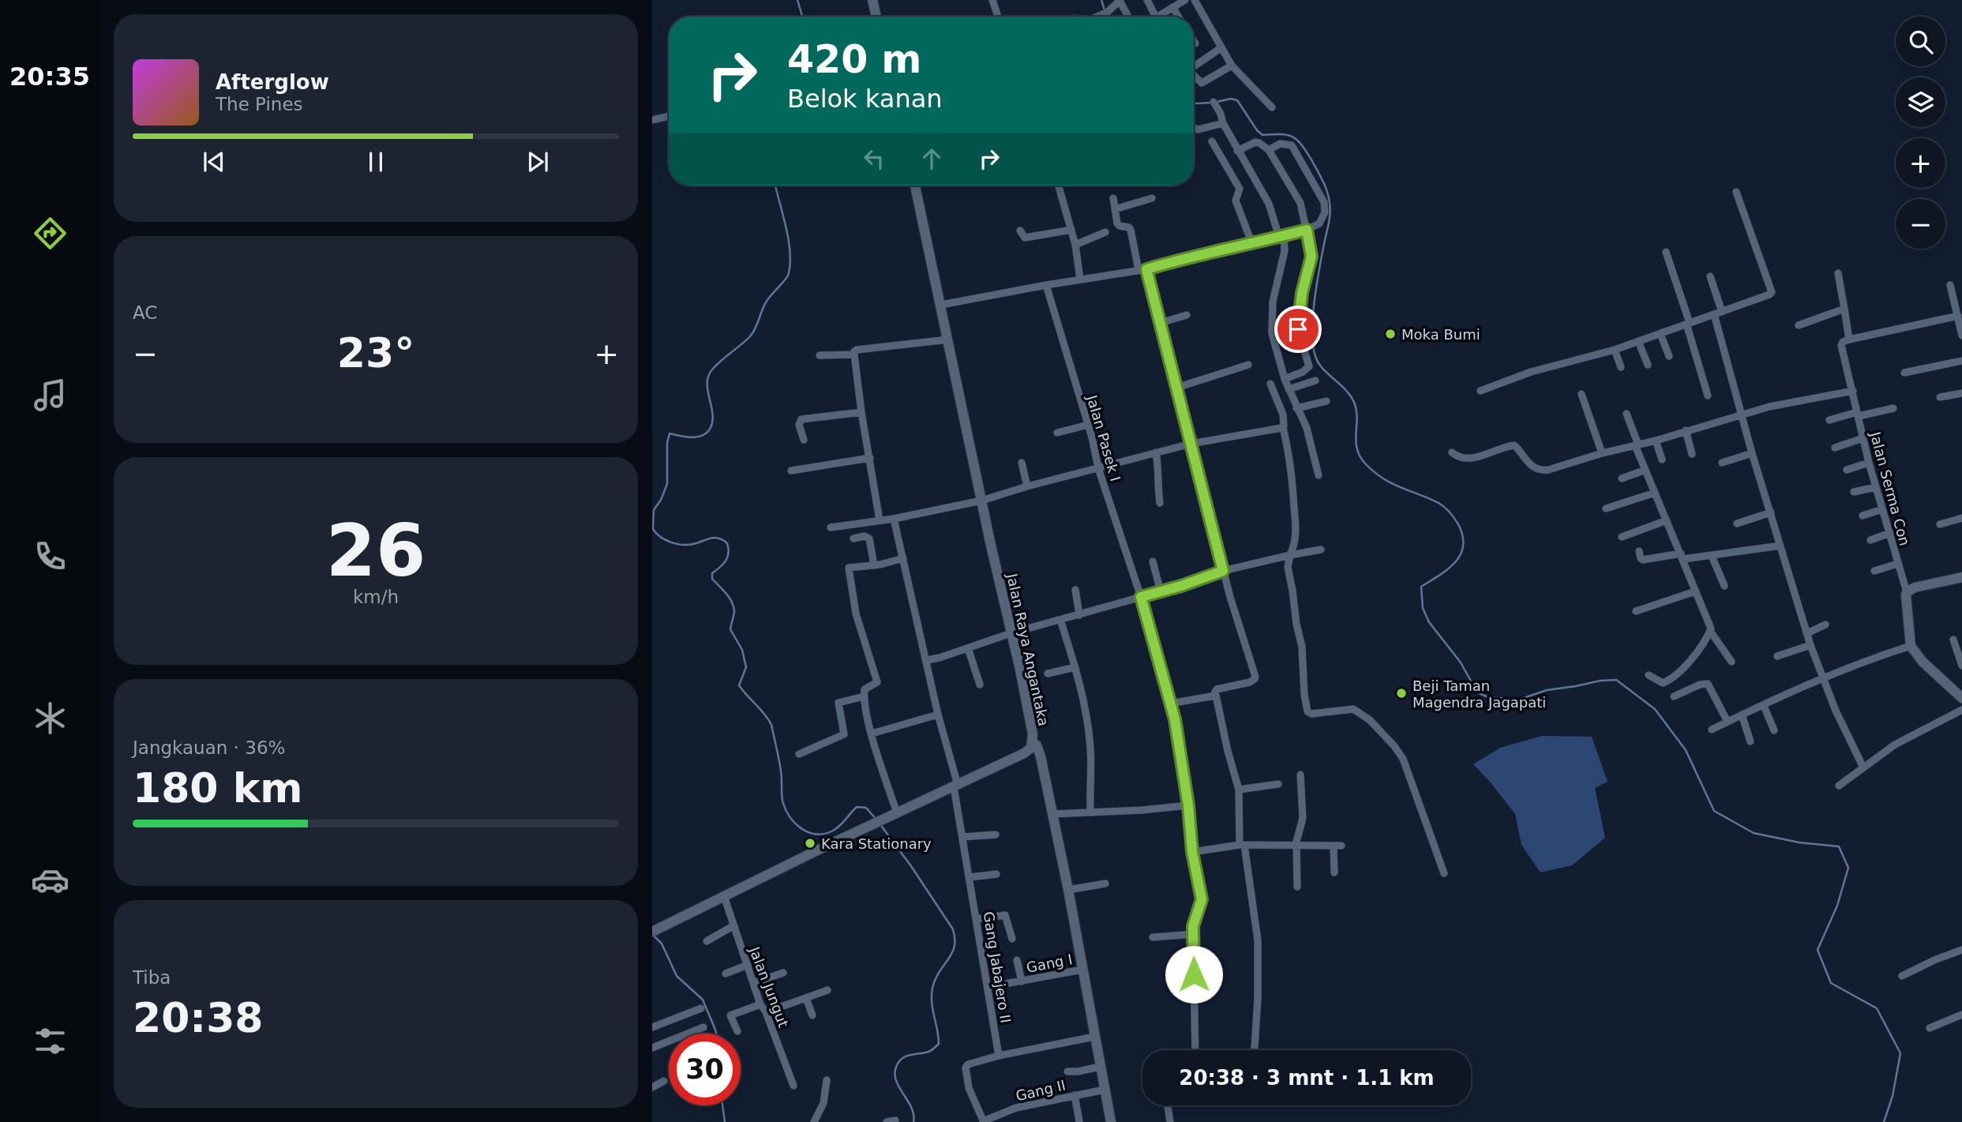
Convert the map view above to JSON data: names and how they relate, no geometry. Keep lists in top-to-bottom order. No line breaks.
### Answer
{"streets":{"main road":["Jalan Raya Angantaka"],"street":["Jalan Pasek I","Jalan Serma Con","Gang I","Gang Jabajero II","Jalan Jungut","Gang II"]},"crossings":[["Jalan Raya Angantaka","Gang Jabajero II"],["Jalan Raya Angantaka","Jalan Jungut"],["Gang I","Gang Jabajero II"]],"places":["Moka Bumi","Beji Taman Magendra Jagapati","Kara Stationary"],"page":{"tabs":"20:35","map_buttons":["+","−"],"turn":["420 m","Belok kanan"],"song":["Afterglow","The Pines"],"tile":["AC",["26","km/h"],["Jangkauan · 36%","180 km"],["Tiba","20:38"]],"heat":["−","23°","+"],"limit":"30","trip":"20:38 · 3 mnt · 1.1 km"}}
